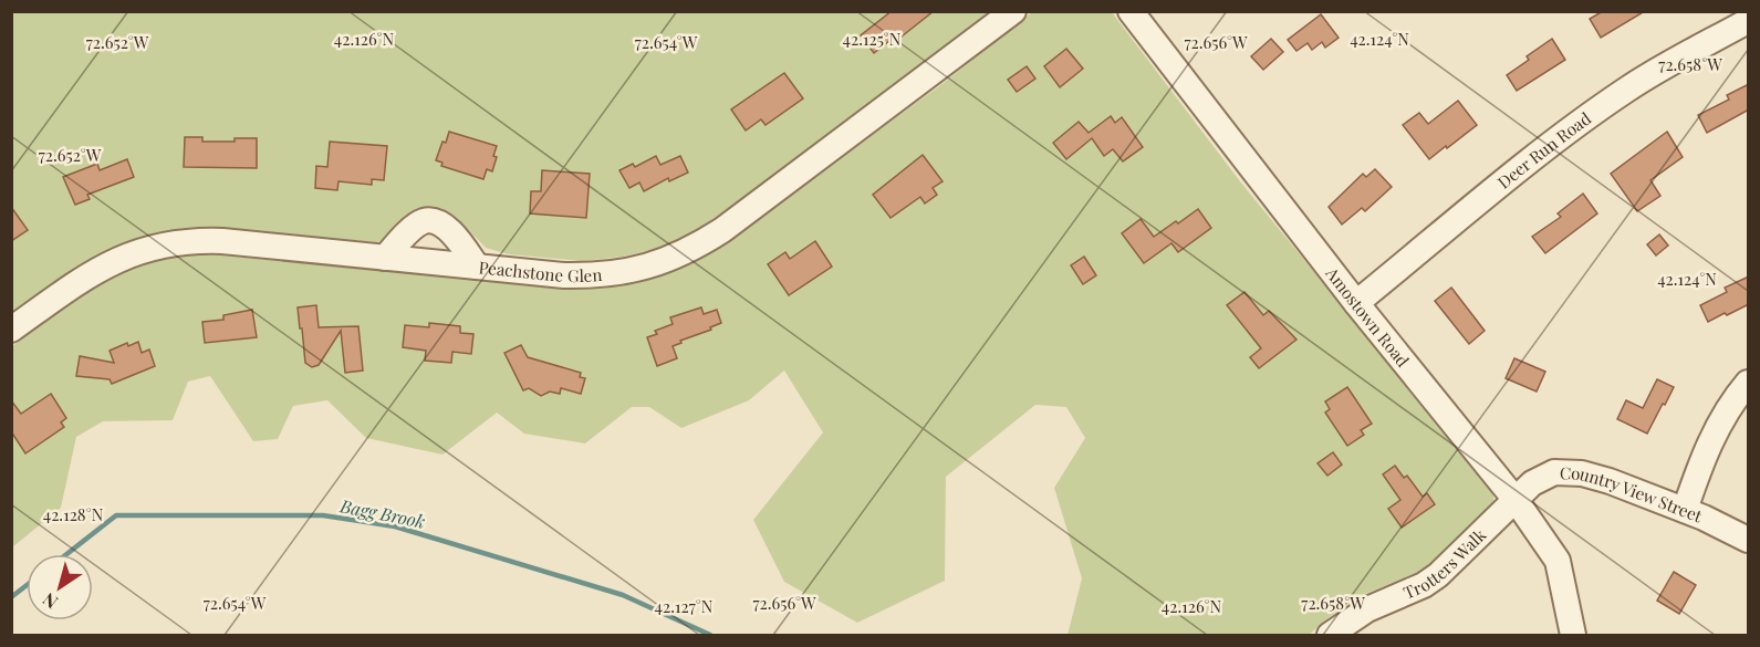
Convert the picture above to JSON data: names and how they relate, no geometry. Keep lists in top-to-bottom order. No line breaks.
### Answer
{"streets":{"street":["Deer Run Road","Peachstone Glen","Amostown Road","Country View Street","Trotters Walk"]},"crossings":[["Deer Run Road","Amostown Road"],["Amostown Road","Country View Street"],["Amostown Road","Trotters Walk"],["Country View Street","Trotters Walk"]],"water":["Bagg Brook"],"north":"bottom left","coordinates":["42.126°N","42.125°N","42.124°N","72.652°W","72.654°W","72.656°W","72.658°W","42.128°N","42.127°N"]}
